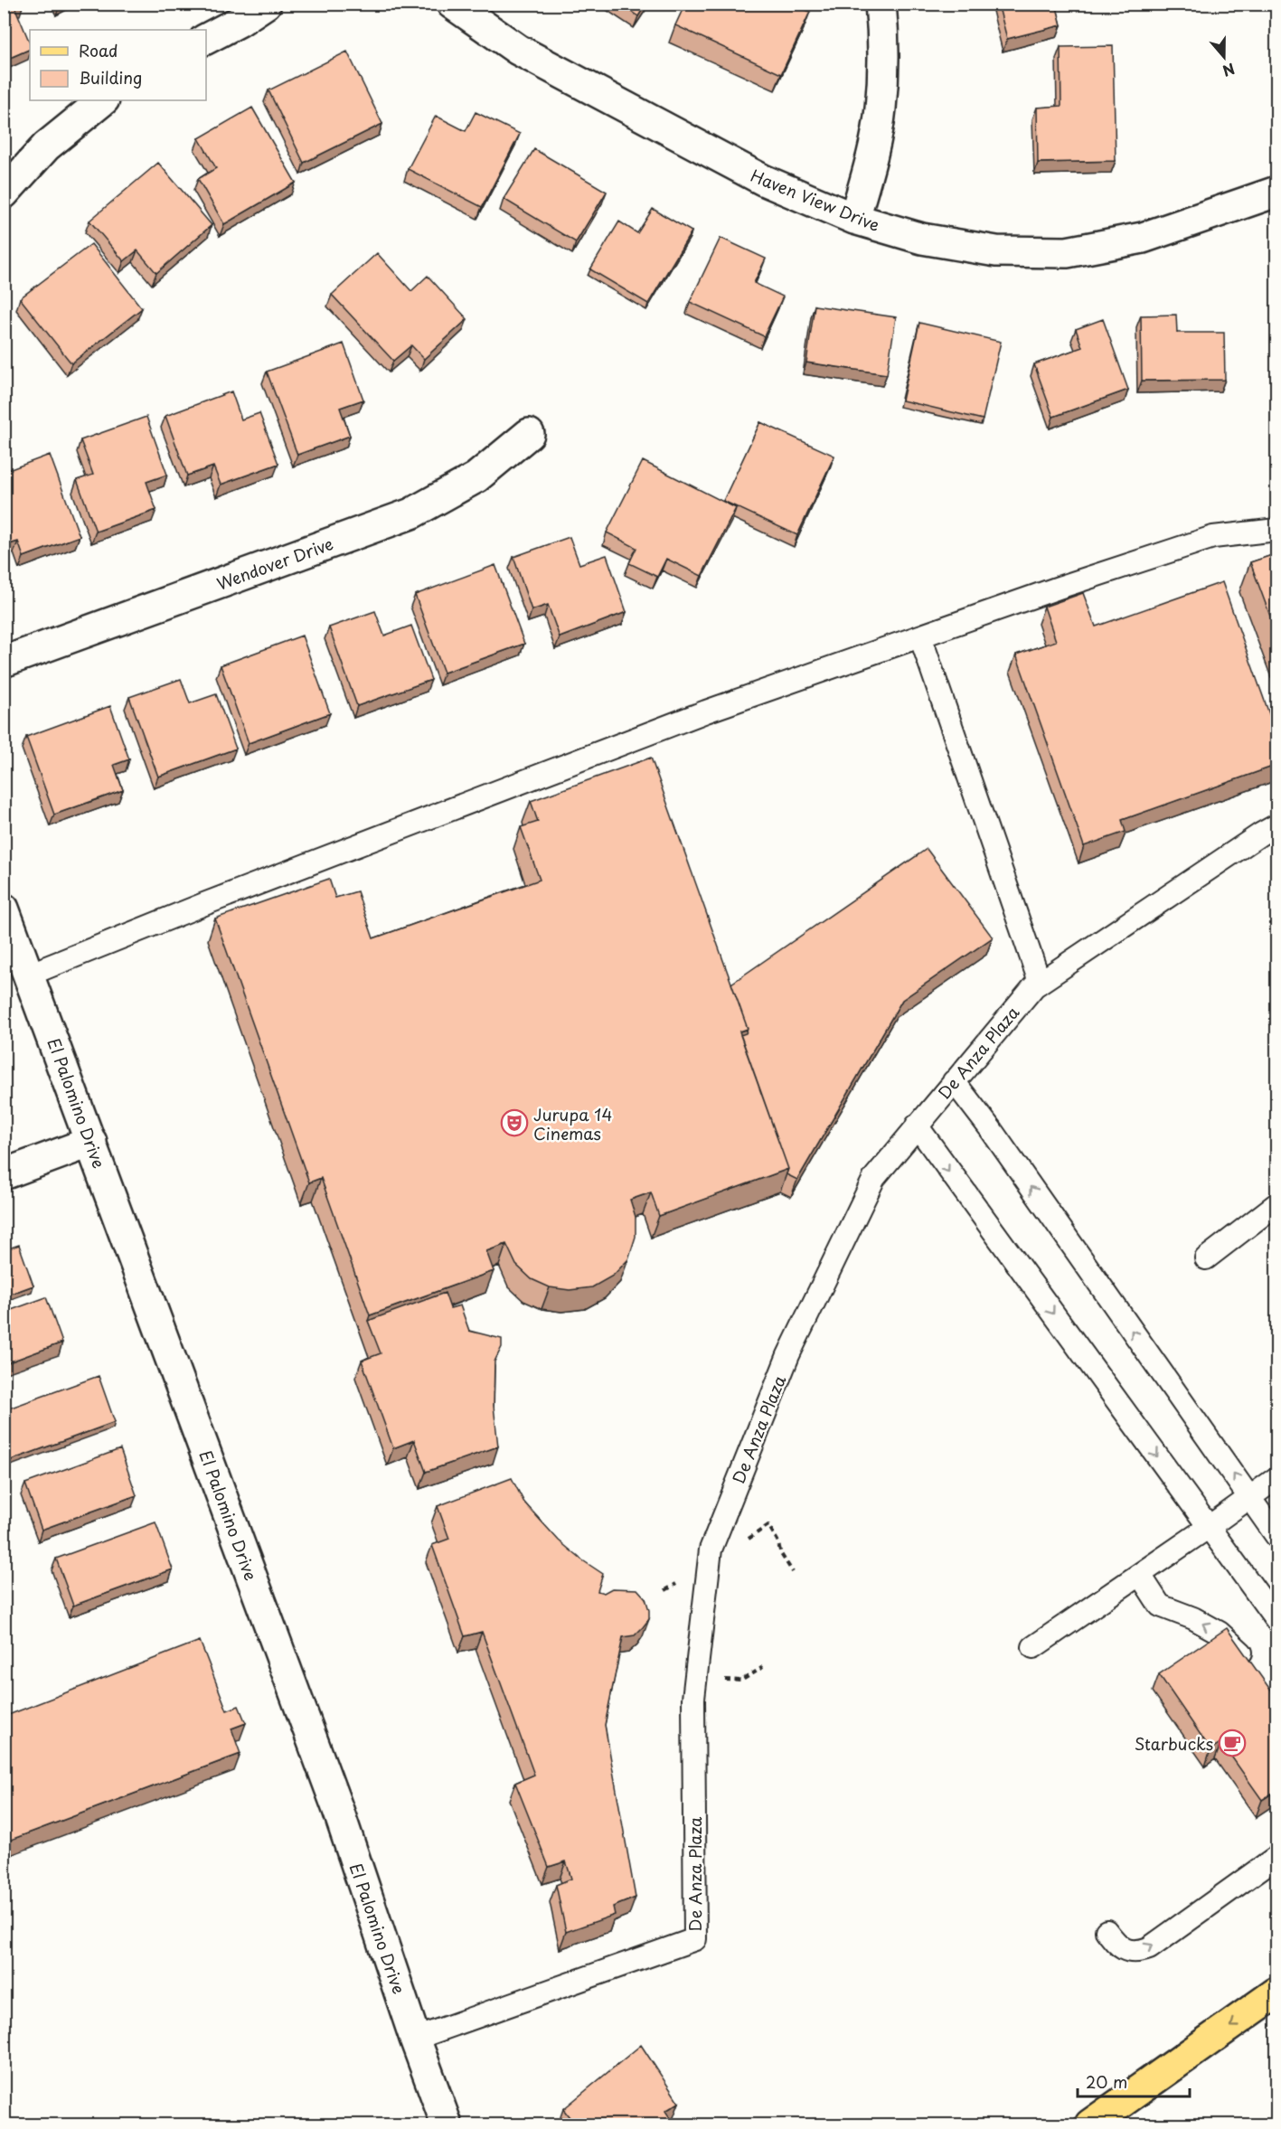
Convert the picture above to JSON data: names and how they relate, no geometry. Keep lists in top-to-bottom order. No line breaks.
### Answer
{"streets":{"street":["Haven View Drive","Wendover Drive","El Palomino Drive"],"lane":["De Anza Plaza"]},"crossings":[["De Anza Plaza","El Palomino Drive"]],"places":{"theatre":["Jurupa 14 Cinemas"],"cafe":["Starbucks"]},"legend":["Road","Building"],"scale_bar":"20 m","north":"bottom"}
